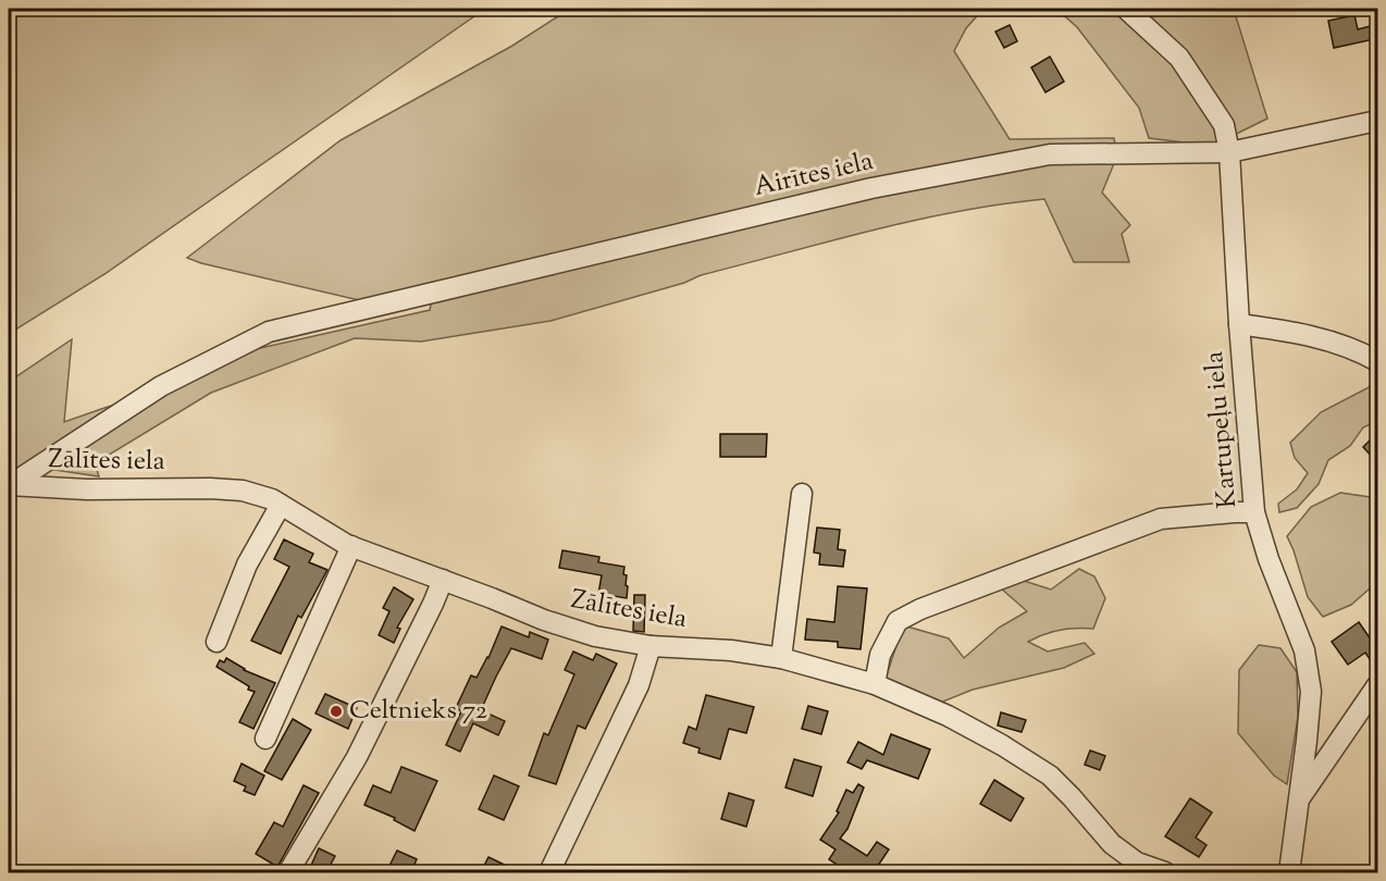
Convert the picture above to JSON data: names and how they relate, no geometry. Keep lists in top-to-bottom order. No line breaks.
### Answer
{"streets":{"street":["Airītes iela","Kartupeļu iela","Zālītes iela"]},"crossings":[["Airītes iela","Kartupeļu iela"],["Airītes iela","Zālītes iela"]],"places":["Celtnieks 72"]}
